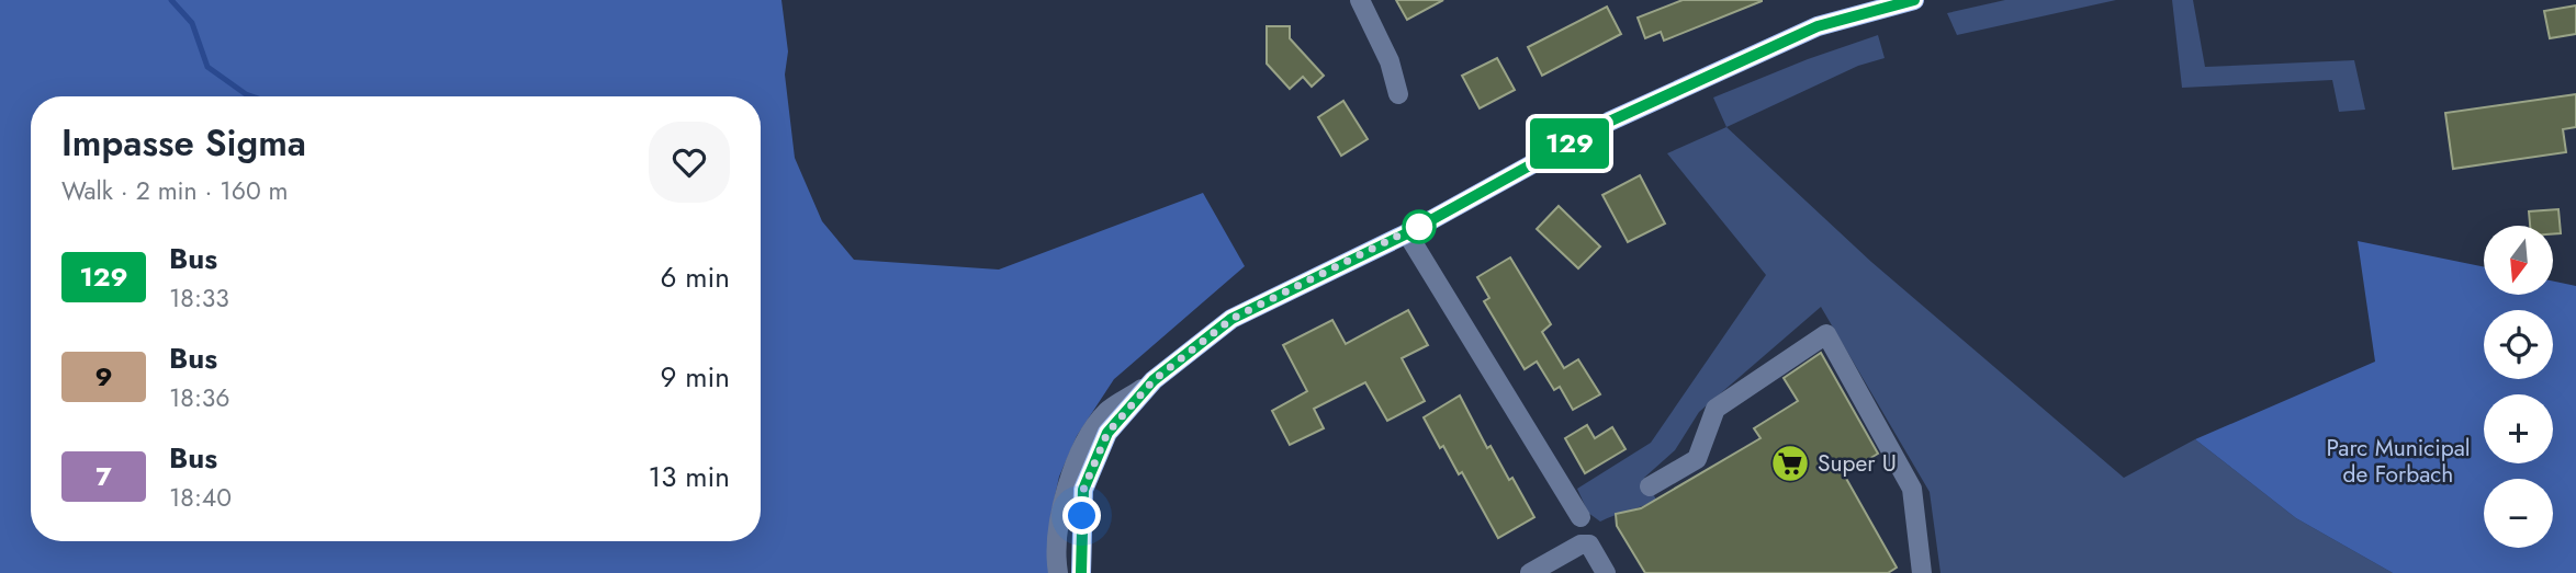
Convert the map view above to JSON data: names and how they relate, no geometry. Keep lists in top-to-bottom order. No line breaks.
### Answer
{"parks":["Parc Municipal de Forbach"],"places":{"supermarket":["Super U"]},"lines":["bus line 129"],"north":"bottom","page":{"on_map":"129","heading":["Impasse Sigma","Walk · 2 min · 160 m"],"map_buttons":["+","−"],"list":[{"mark":"129","name":"Bus","note":"18:33","value":"6 min"},{"mark":"9","name":"Bus","note":"18:36","value":"9 min"},{"mark":"7","name":"Bus","note":"18:40","value":"13 min"}]}}
